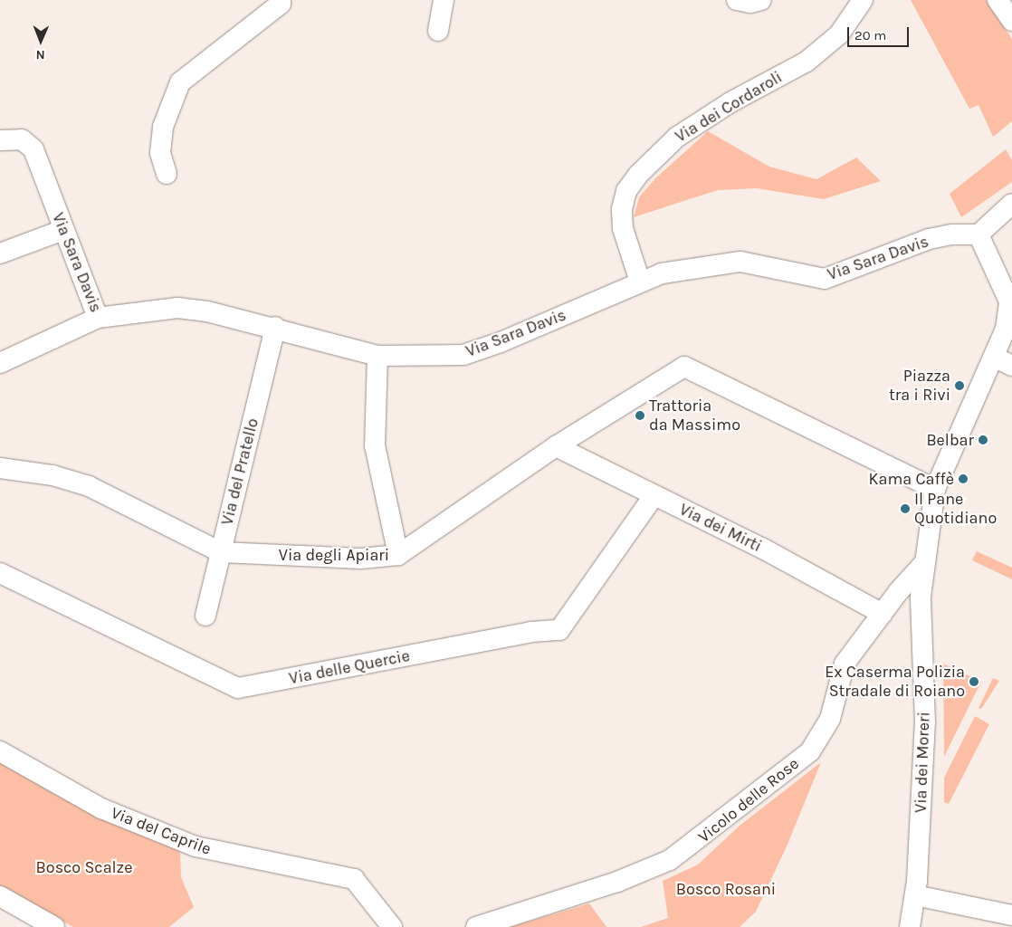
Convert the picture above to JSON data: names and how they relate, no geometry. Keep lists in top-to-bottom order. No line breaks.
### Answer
{"streets":{"street":["Via dei Cordaroli","Via Sara Davis","Via del Pratello","Via dei Mirti","Via degli Apiari","Via delle Quercie","Via dei Moreri","Vicolo delle Rose","Via del Caprile"]},"crossings":[["Via dei Cordaroli","Via Sara Davis"],["Via Sara Davis","Via del Pratello"],["Via del Pratello","Via degli Apiari"],["Via dei Mirti","Via degli Apiari"],["Via dei Mirti","Via delle Quercie"],["Via dei Mirti","Vicolo delle Rose"],["Via degli Apiari","Via dei Moreri"],["Via dei Moreri","Vicolo delle Rose"]],"parks":["Bosco Scalze","Bosco Rosani"],"places":["Piazza tra i Rivi","Trattoria da Massimo","Belbar","Kama Caffè","Il Pane Quotidiano","Ex Caserma Polizia Stradale di Roiano"],"scale_bar":"20 m","north":"bottom"}
